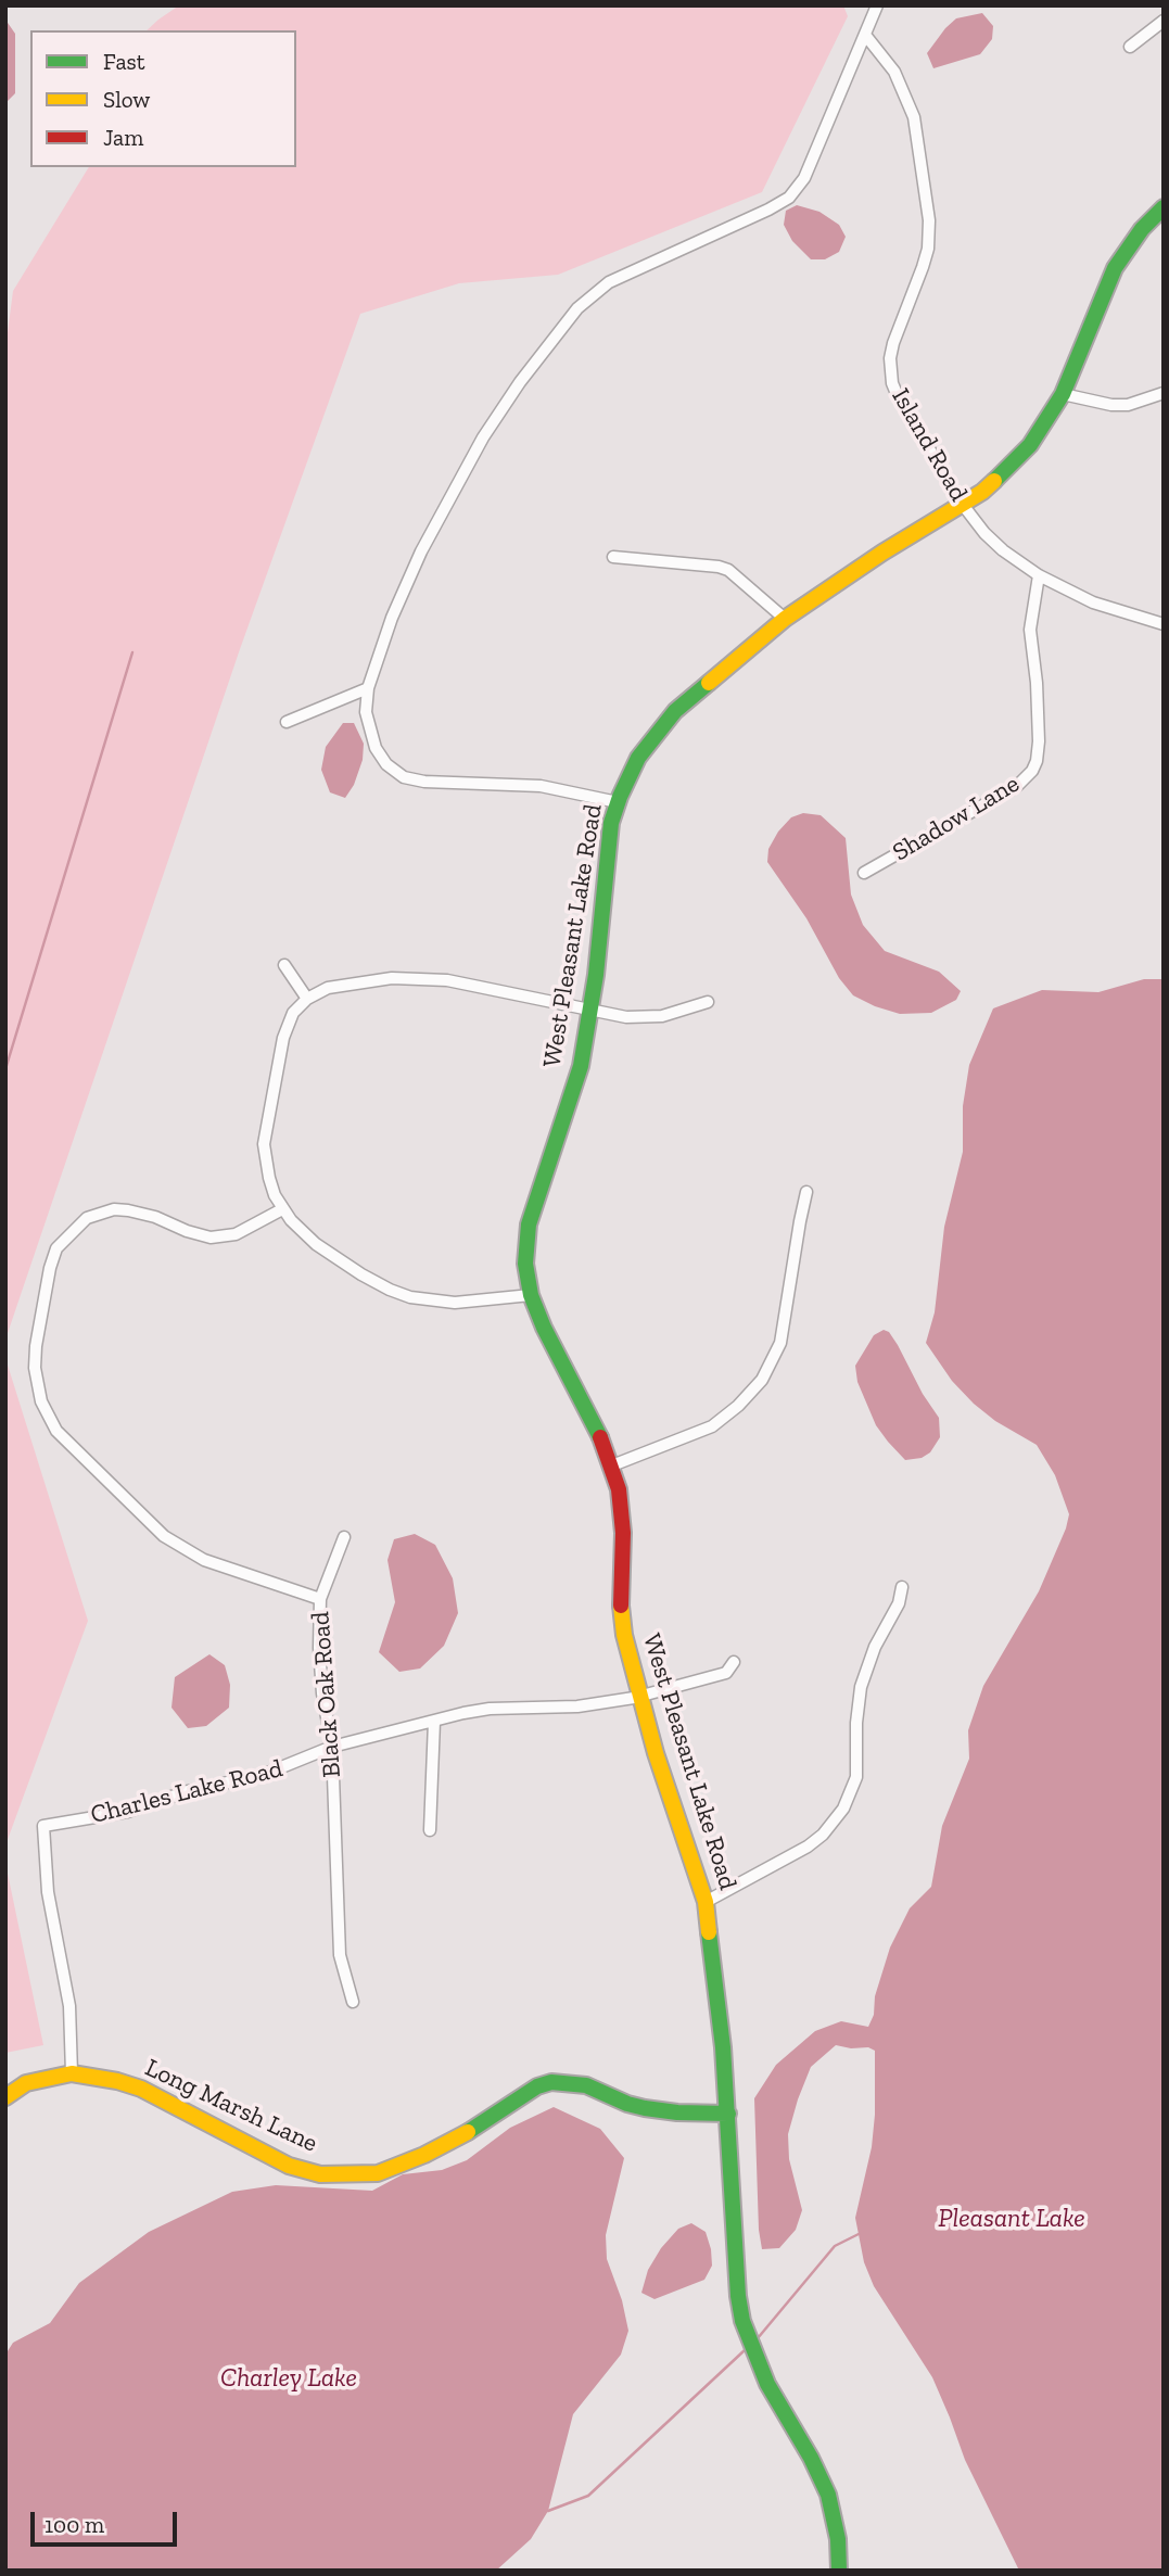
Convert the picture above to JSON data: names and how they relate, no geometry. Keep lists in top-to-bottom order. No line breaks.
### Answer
{"streets":{"street":["Island Road","Shadow Lane","West Pleasant Lake Road","Black Oak Road","Charles Lake Road","Long Marsh Lane"]},"crossings":[["Island Road","Shadow Lane"],["Island Road","West Pleasant Lake Road"],["West Pleasant Lake Road","Charles Lake Road"],["West Pleasant Lake Road","Long Marsh Lane"],["Black Oak Road","Charles Lake Road"],["Charles Lake Road","Long Marsh Lane"]],"water":["Pleasant Lake","Charley Lake"],"legend":["Fast","Slow","Jam"],"scale_bar":"100 m"}
